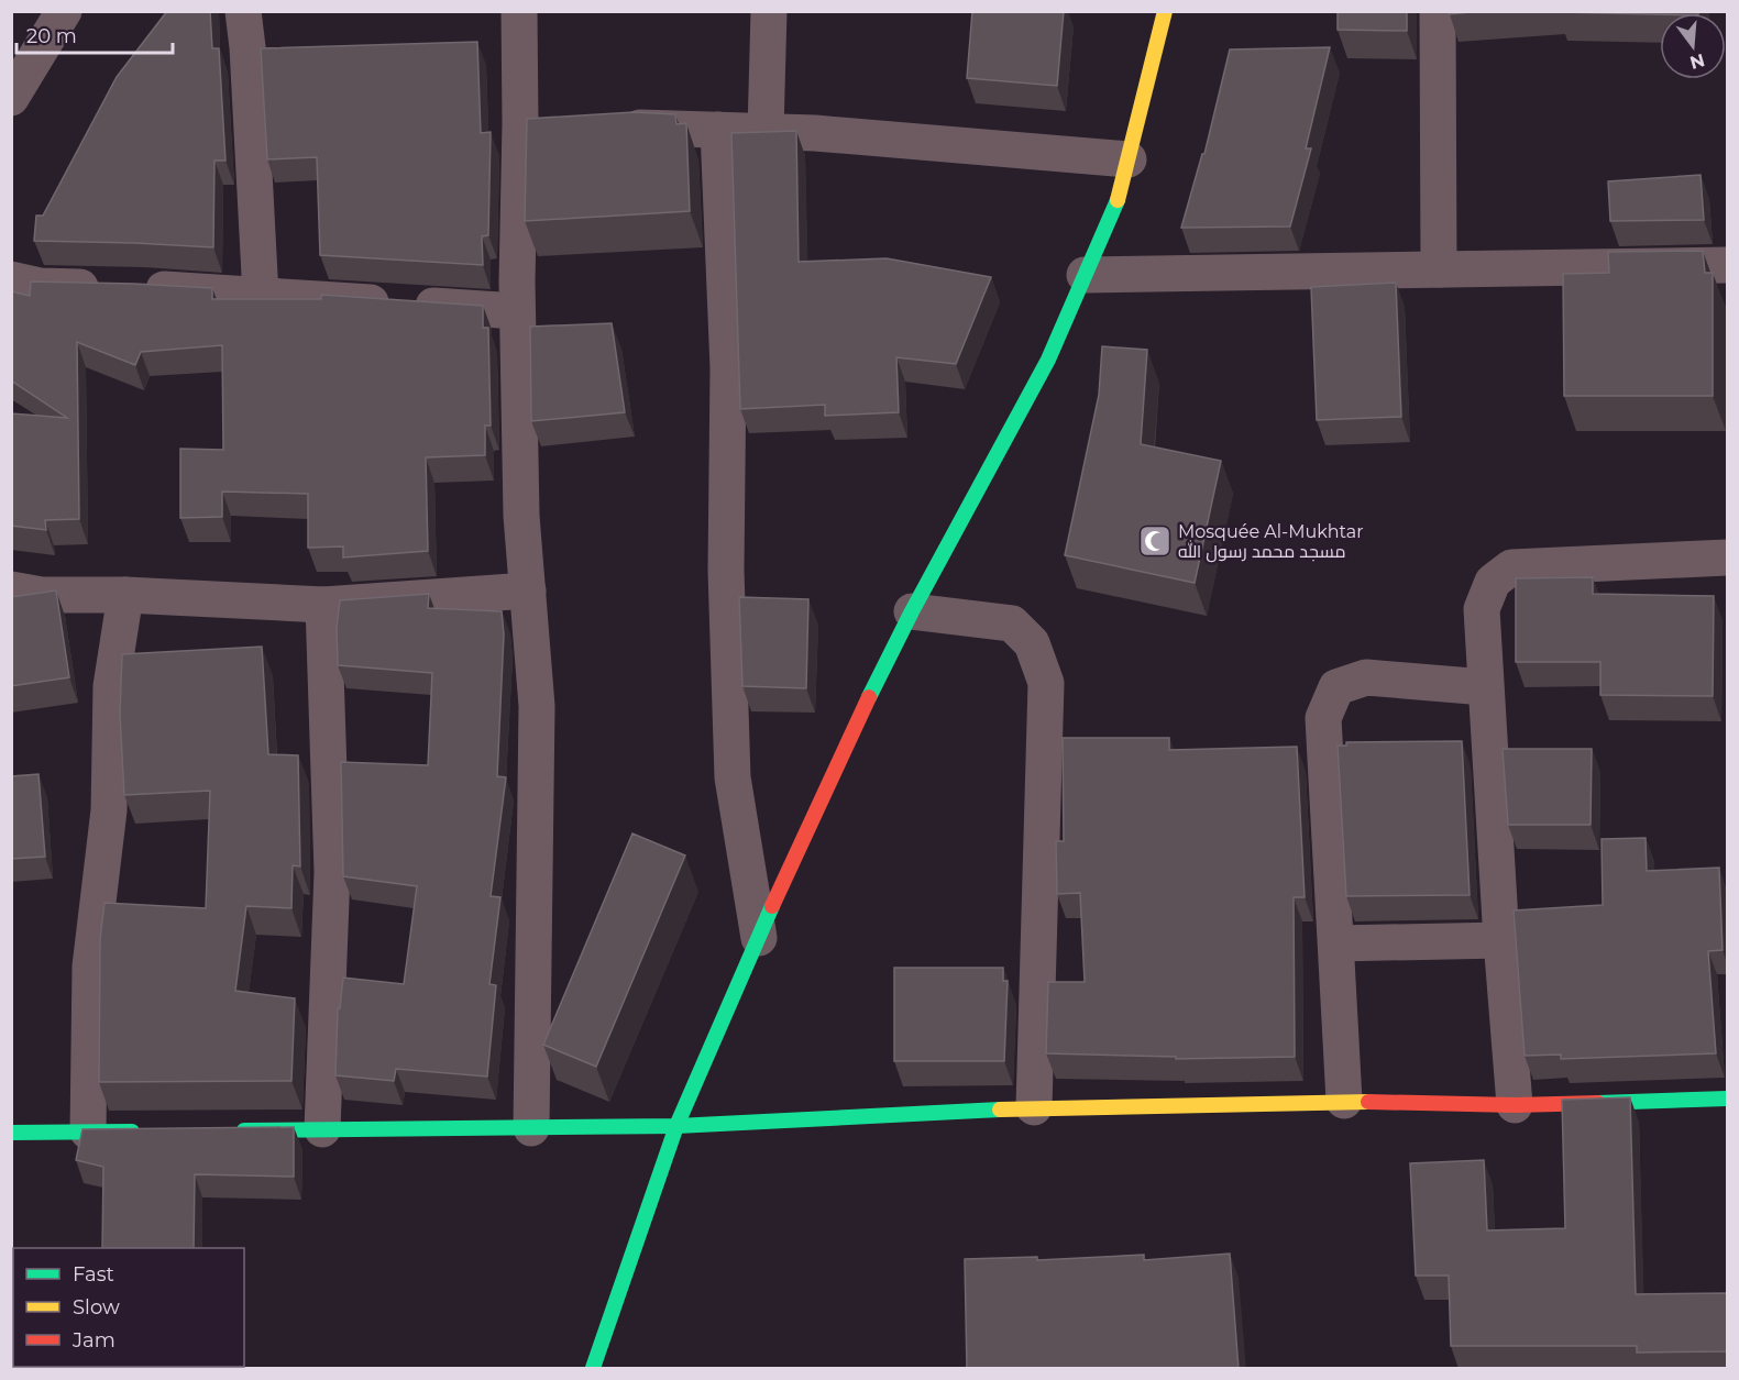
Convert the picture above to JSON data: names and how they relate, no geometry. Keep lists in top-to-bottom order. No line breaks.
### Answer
{"places":{"mosque":["Mosquée Al-Mukhtar مسجد محمد رسول الله"]},"legend":["Fast","Slow","Jam"],"scale_bar":"20 m","north":"bottom"}
